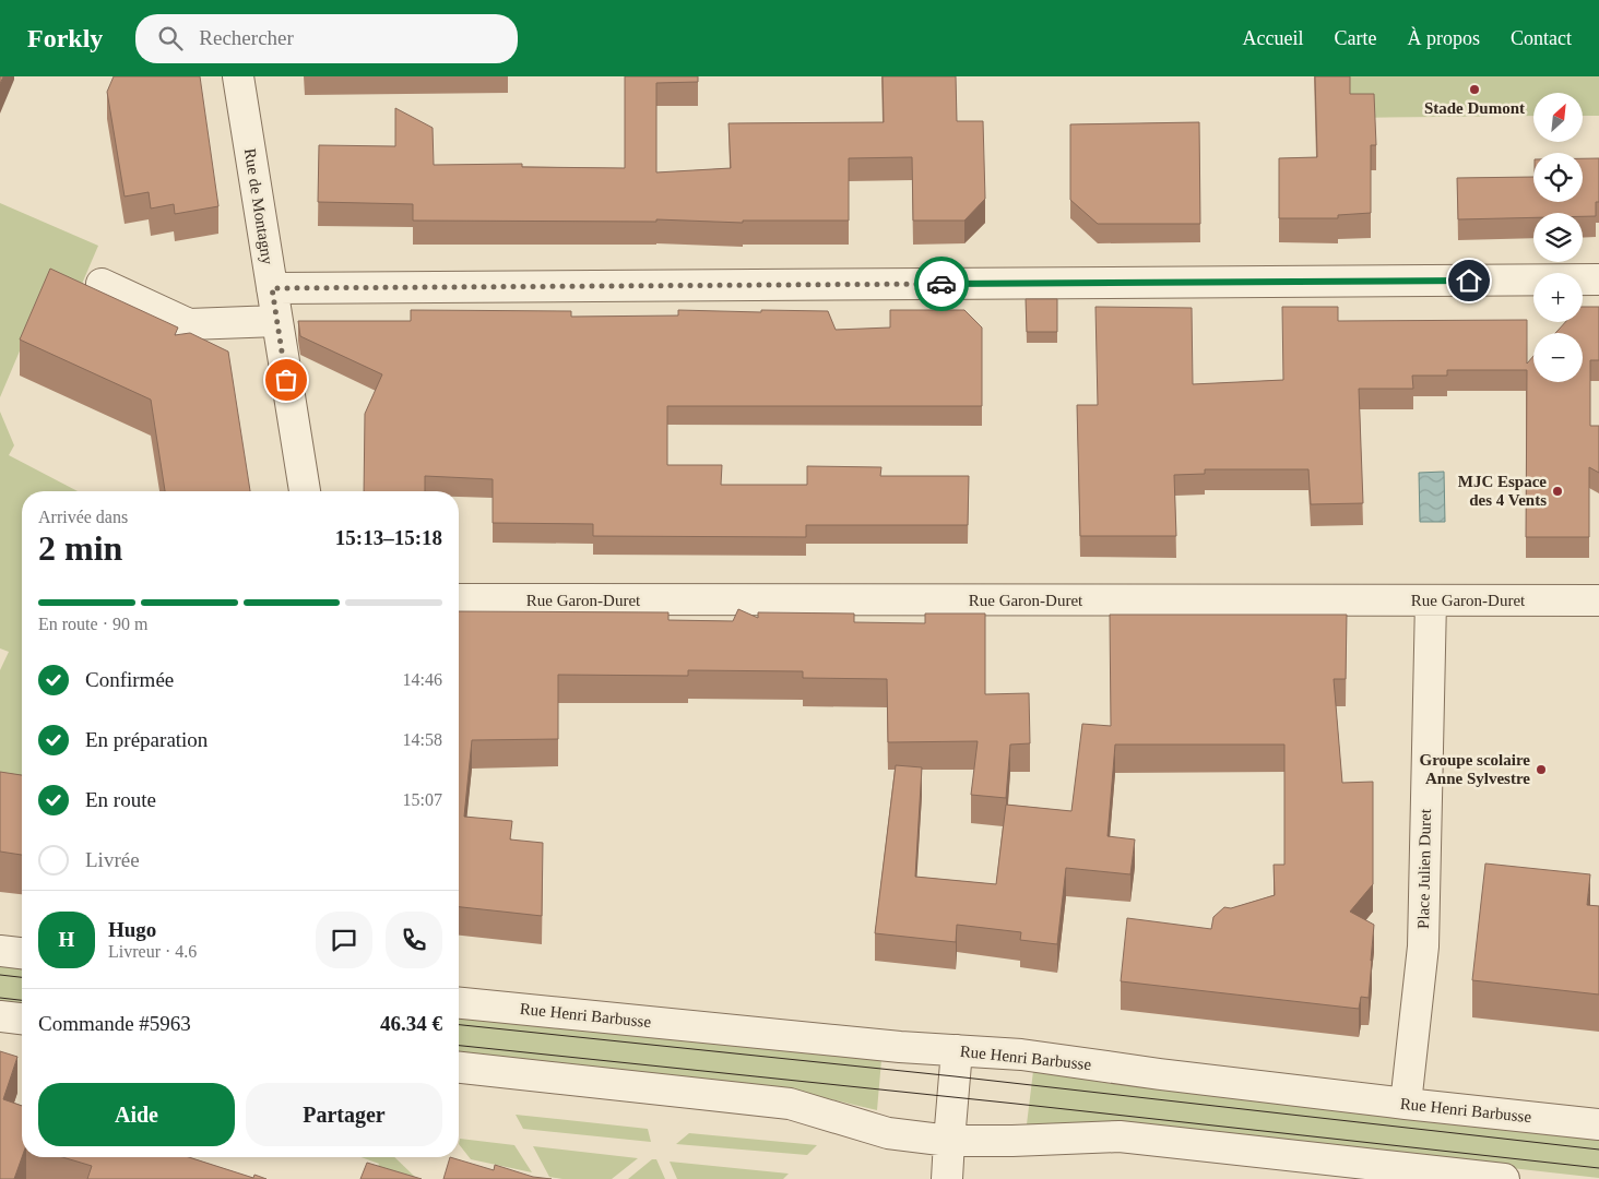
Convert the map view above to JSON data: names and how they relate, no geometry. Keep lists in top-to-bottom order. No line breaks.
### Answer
{"streets":{"street":["Rue de Montagny","Rue Garon-Duret","Place Julien Duret","Rue Henri Barbusse"]},"crossings":[["Rue Garon-Duret","Place Julien Duret"],["Place Julien Duret","Rue Henri Barbusse"]],"places":["Stade Dumont","MJC Espace des 4 Vents","Groupe scolaire Anne Sylvestre"],"north":"top right","page":{"header":"Forkly","search":"Rechercher","nav":["Accueil","Carte","À propos","Contact"],"map_buttons":["+","−"],"heading":["2 min","Arrivée dans","15:13–15:18"],"panel":["Hugo","Livreur · 4.6","Commande #5963","46.34 €"],"bar":"En route · 90 m","list":[["Confirmée","14:46"],["En préparation","14:58"],["En route","15:07"],"Livrée"],"round":"H","buttons":["Aide","Partager"]}}
